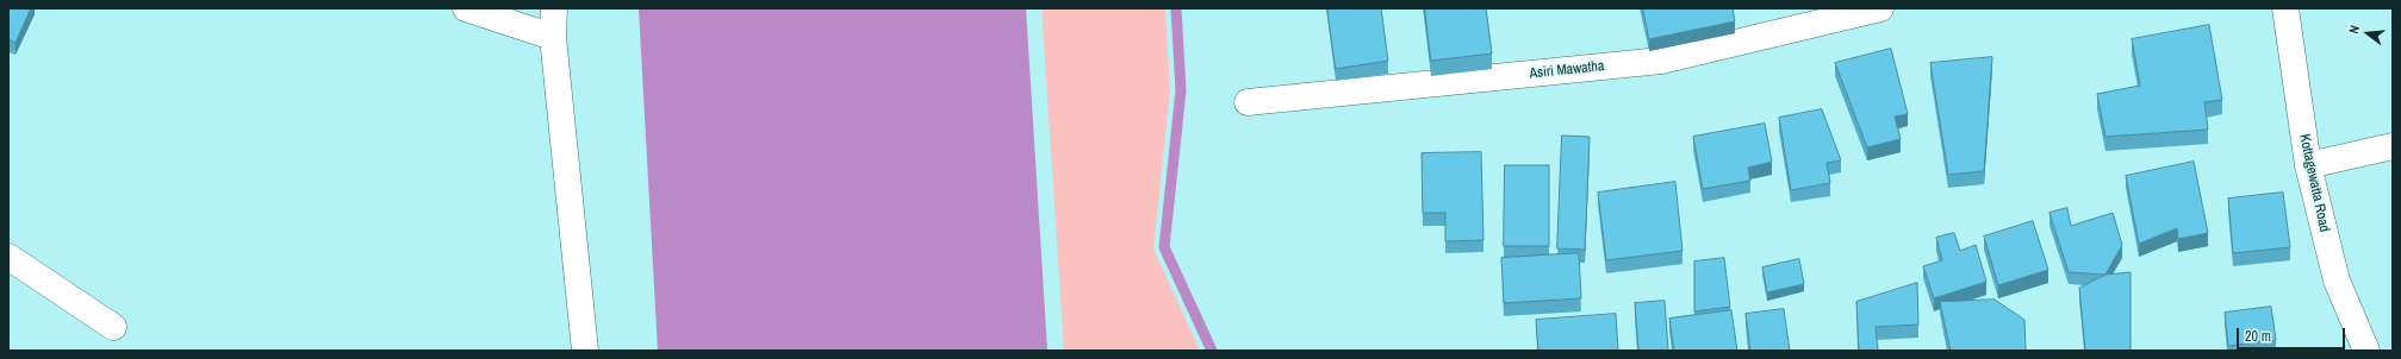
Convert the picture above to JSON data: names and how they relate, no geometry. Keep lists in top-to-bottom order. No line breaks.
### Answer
{"streets":{"street":["Asiri Mawatha","Kottagewatta Road"]},"scale_bar":"20 m","north":"left"}
